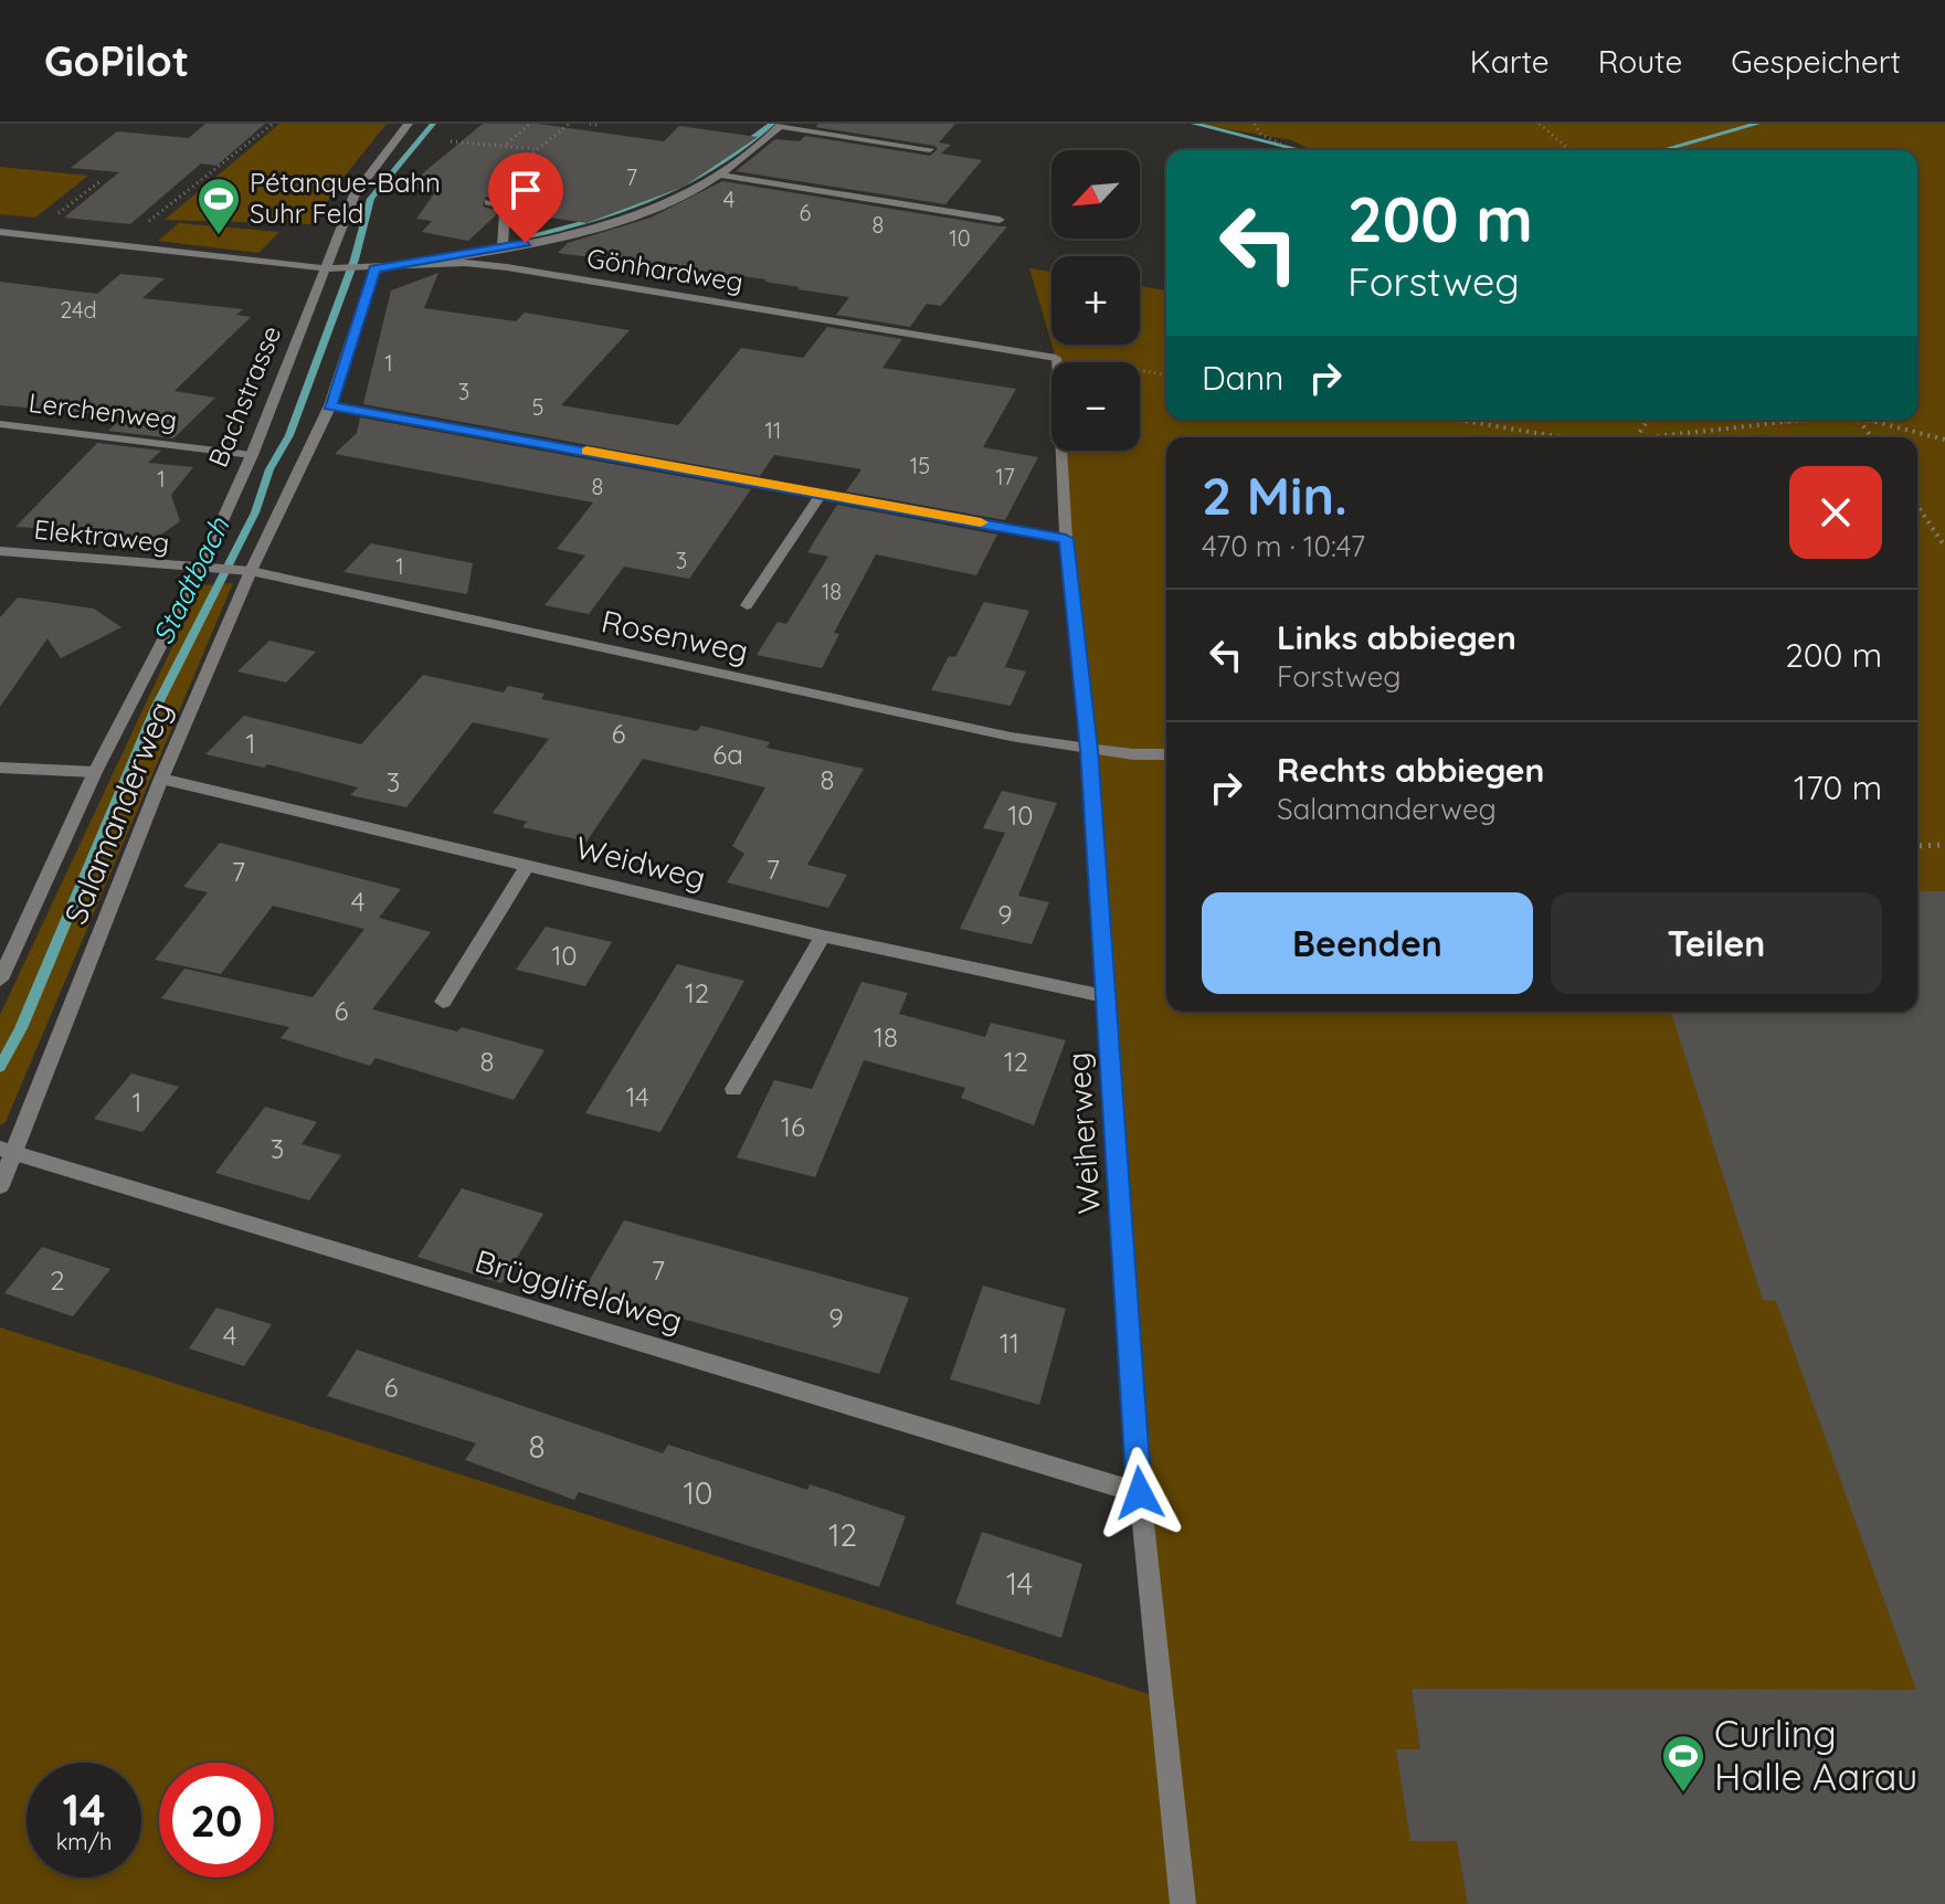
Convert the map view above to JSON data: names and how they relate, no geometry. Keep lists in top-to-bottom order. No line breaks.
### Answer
{"streets":{"street":["Gönhardweg","Bachstrasse","Lerchenweg","Elektraweg","Rosenweg","Salamanderweg","Weidweg","Weiherweg","Brügglifeldweg"]},"crossings":[["Gönhardweg","Bachstrasse"],["Gönhardweg","Salamanderweg"],["Gönhardweg","Weiherweg"],["Bachstrasse","Lerchenweg"],["Bachstrasse","Elektraweg"],["Elektraweg","Rosenweg"],["Elektraweg","Salamanderweg"],["Rosenweg","Salamanderweg"],["Rosenweg","Weiherweg"],["Salamanderweg","Weidweg"],["Salamanderweg","Brügglifeldweg"],["Weidweg","Weiherweg"],["Weiherweg","Brügglifeldweg"]],"water":["Stadtbach"],"places":{"sports":["Pétanque-Bahn Suhr Feld","Curling Halle Aarau"]},"house_numbers":["7","4","6","8","10","24d","1","3","5","11","15","17","1","8","3","1","18","6","1","6a","8","3","10","7","7","4","9","10","12","6","18","8","12","14","1","16","3","7","2","9","4","11","6","8","10","12","14"],"north":"bottom left","page":{"header":"GoPilot","nav":["Karte","Route","Gespeichert"],"map_buttons":["+","−"],"turn":["200 m","Forstweg"],"then":"Dann","heading":["2 Min.","470 m · 10:47"],"list":[{"name":"Links abbiegen","note":"Forstweg","value":"200 m"},{"name":"Rechts abbiegen","note":"Salamanderweg","value":"170 m"}],"buttons":["Beenden","Teilen"],"speed":"14 km/h","limit":"20"}}
